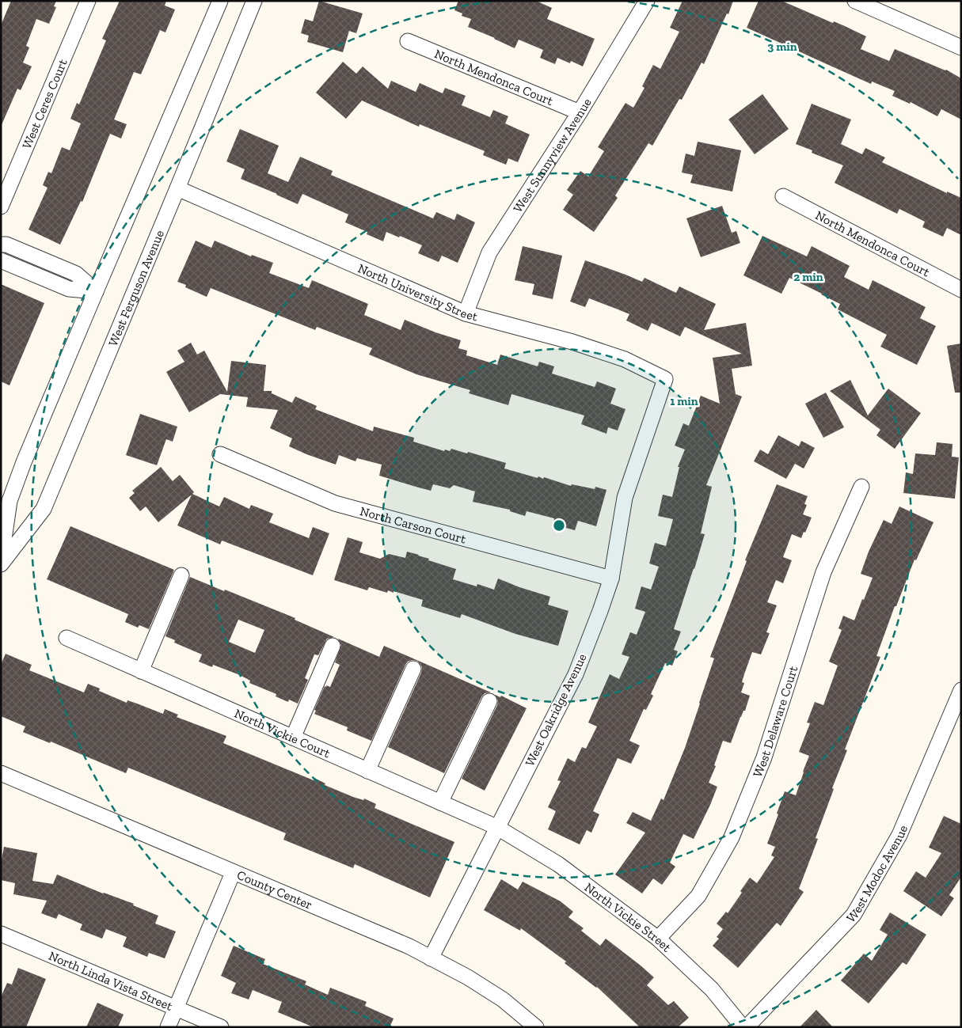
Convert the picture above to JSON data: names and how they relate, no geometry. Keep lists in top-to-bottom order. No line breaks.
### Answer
{"streets":{"street":["North Mendonca Court","West Ceres Court","West Sunnyview Avenue","West Ferguson Avenue","North University Street","North Carson Court","West Oakridge Avenue","West Delaware Court","North Vickie Court","West Modoc Avenue","County Center","North Vickie Street","North Linda Vista Street"]},"crossings":[["North Mendonca Court","West Sunnyview Avenue"],["West Sunnyview Avenue","North University Street"],["West Ferguson Avenue","North University Street"],["North University Street","West Oakridge Avenue"],["North Carson Court","West Oakridge Avenue"],["West Oakridge Avenue","North Vickie Court"],["West Oakridge Avenue","County Center"],["West Oakridge Avenue","North Vickie Street"],["West Delaware Court","North Vickie Street"],["North Vickie Court","North Vickie Street"]],"rings":["3 min","2 min","1 min"]}
